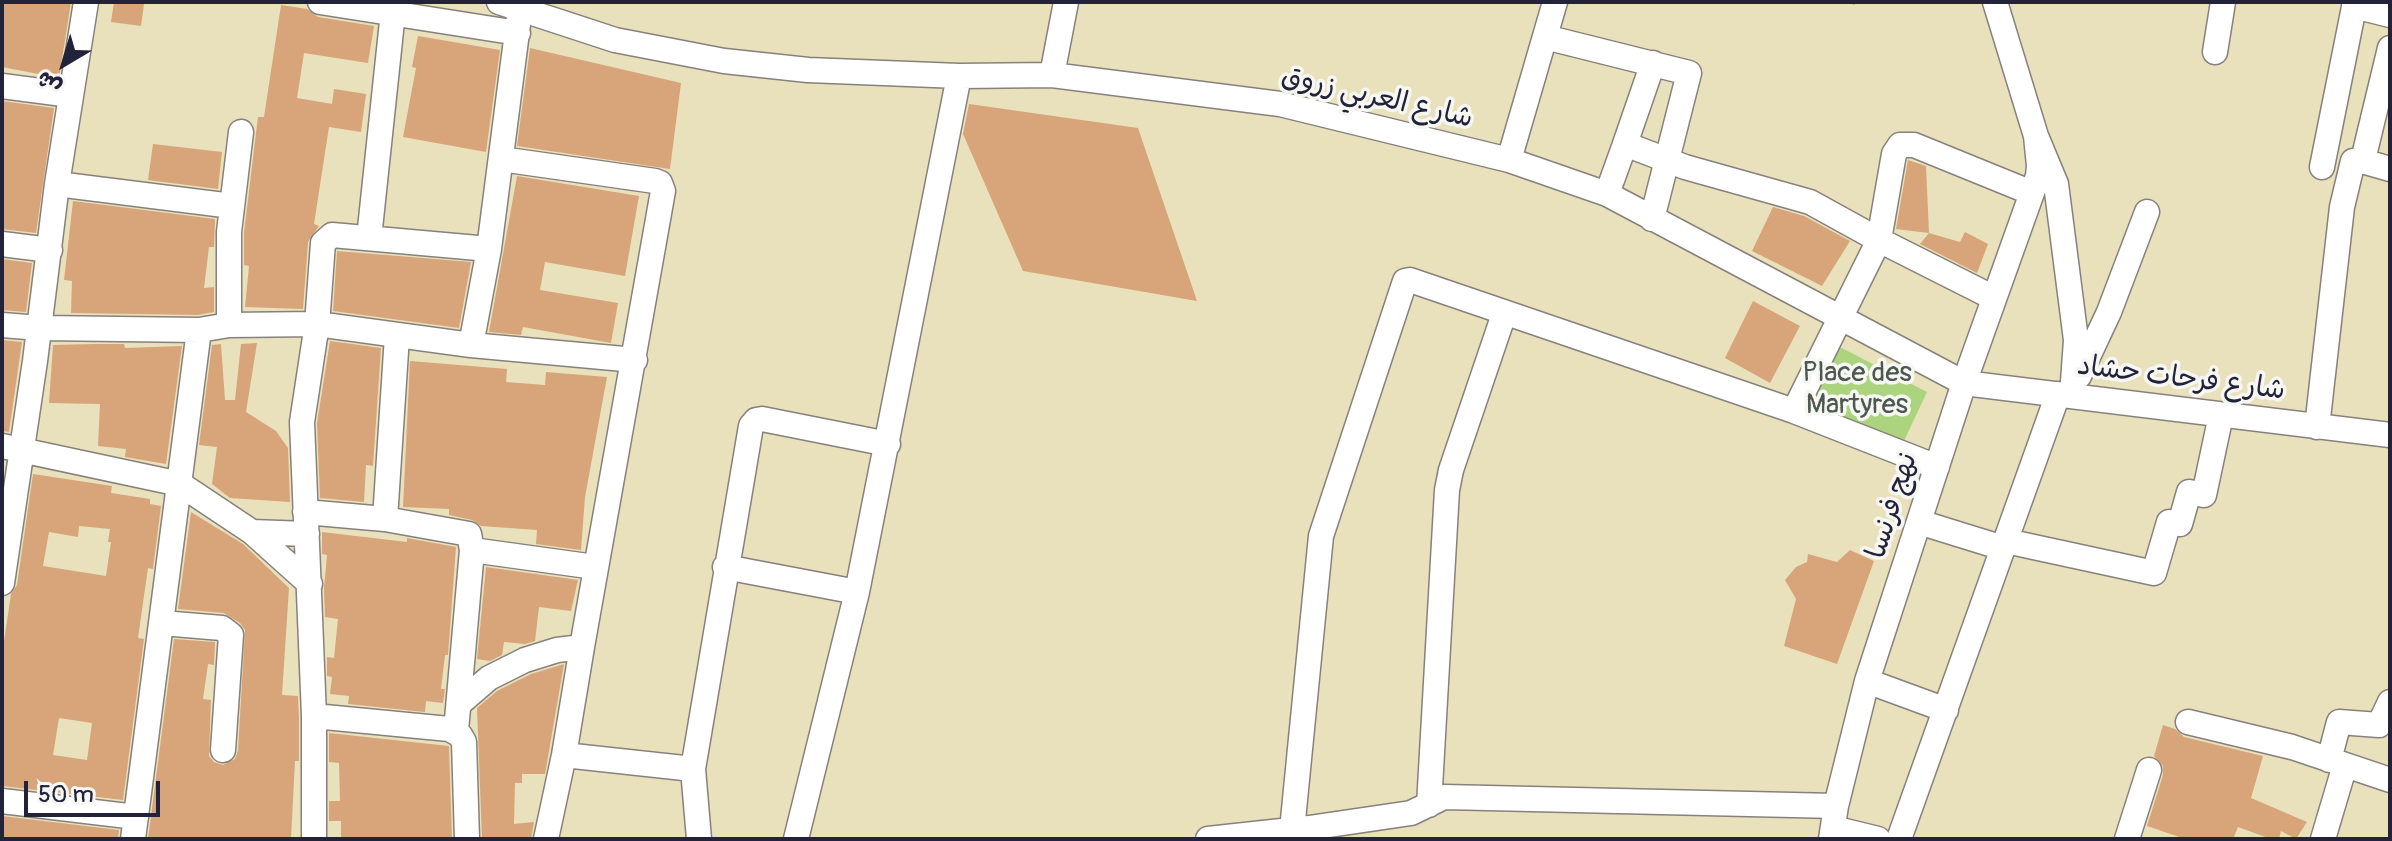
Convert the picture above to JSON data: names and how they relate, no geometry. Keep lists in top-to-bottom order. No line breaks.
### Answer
{"streets":{"street":["شارع العربي زروق","شارع فرحات حشاد","نهج فرنسا"]},"crossings":[["شارع العربي زروق","شارع فرحات حشاد"],["شارع العربي زروق","نهج فرنسا"],["شارع فرحات حشاد","نهج فرنسا"]],"parks":["Place des Martyres"],"scale_bar":"50 m","north":"bottom left"}
